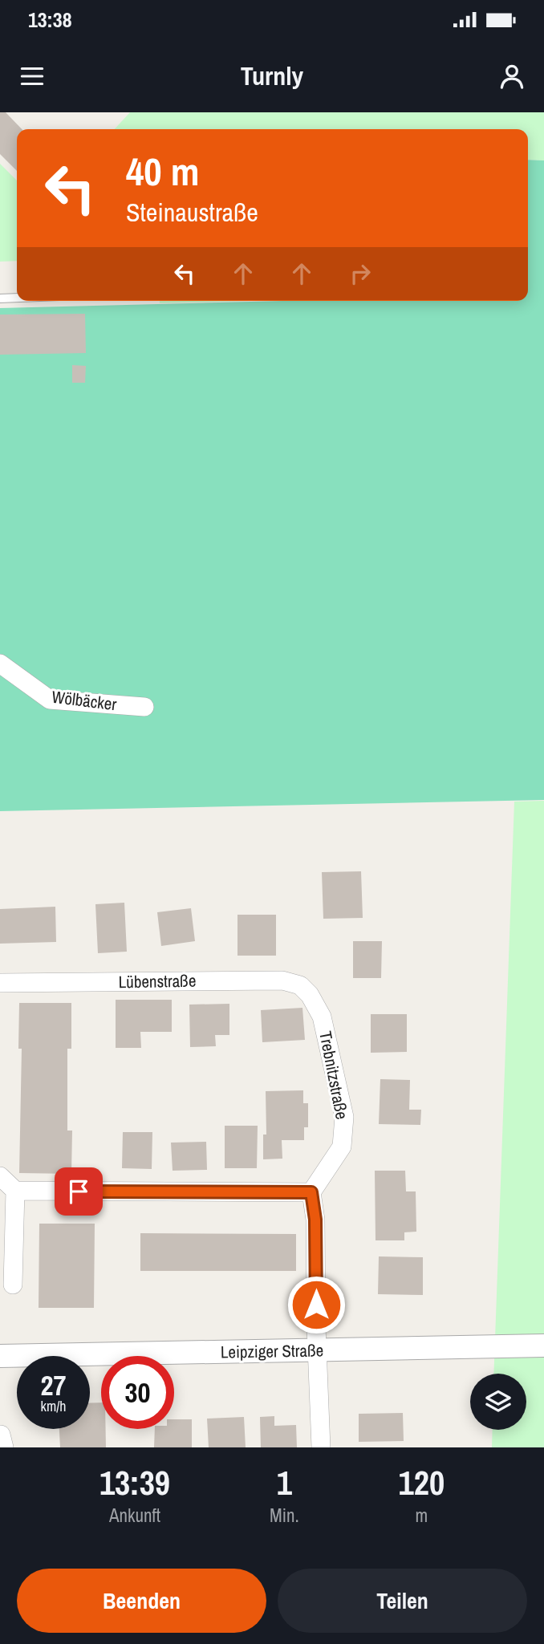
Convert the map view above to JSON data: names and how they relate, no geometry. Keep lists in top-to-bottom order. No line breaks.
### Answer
{"streets":{"street":["Wölbäcker","Lübenstraße","Trebnitzstraße","Leipziger Straße"]},"crossings":[["Lübenstraße","Trebnitzstraße"]],"page":{"status":"13:38","header":"Turnly","turn":["40 m","Steinaustraße"],"speed":"27 km/h","limit":"30","eta":["13:39","Ankunft","1","Min.","120","m"],"buttons":["Beenden","Teilen"]}}
